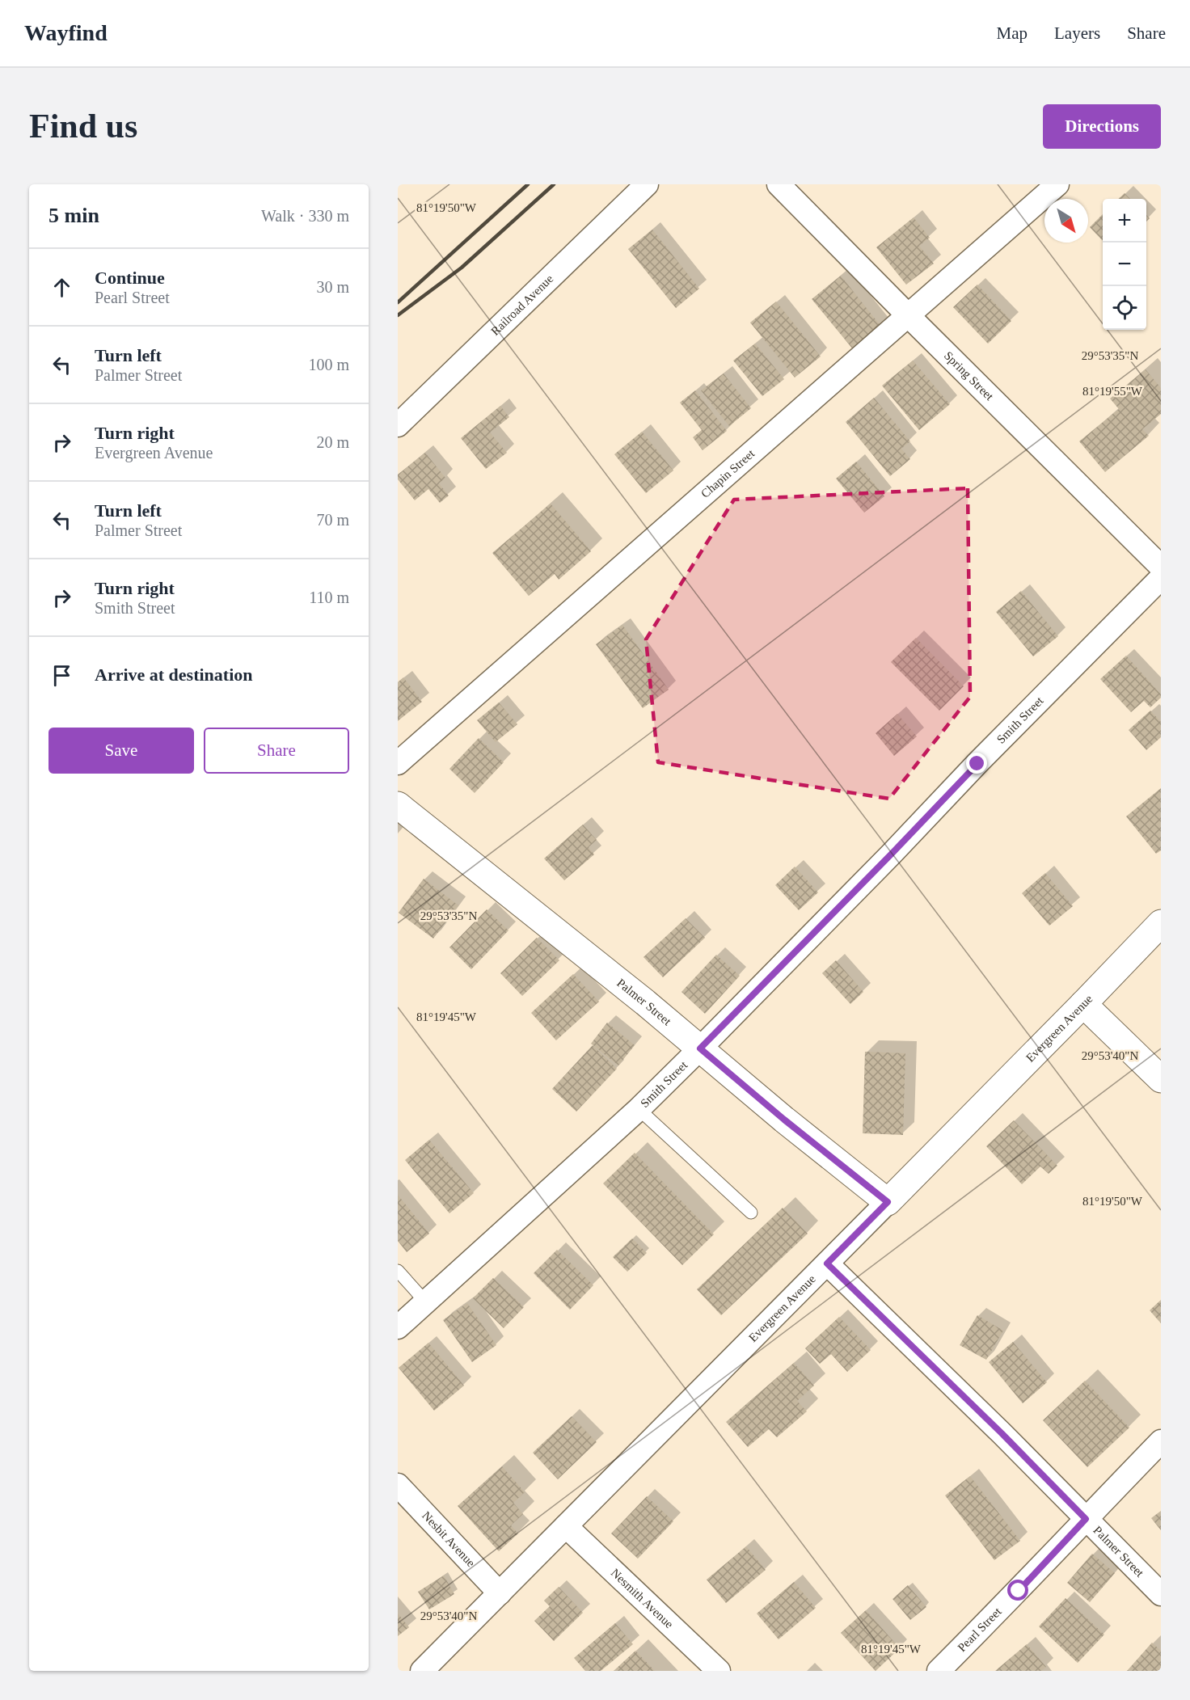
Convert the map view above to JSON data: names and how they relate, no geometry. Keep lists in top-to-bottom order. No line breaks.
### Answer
{"streets":{"street":["Railroad Avenue","Spring Street","Chapin Street","Smith Street","Palmer Street","Evergreen Avenue","Nesbit Avenue","Nesmith Avenue","Pearl Street"]},"crossings":[["Spring Street","Chapin Street"],["Smith Street","Palmer Street"],["Palmer Street","Evergreen Avenue"],["Palmer Street","Pearl Street"],["Evergreen Avenue","Nesbit Avenue"],["Evergreen Avenue","Nesmith Avenue"]],"north":"bottom right","page":{"header":"Wayfind","nav":["Map","Layers","Share"],"buttons":["Directions",["Save","Share"]],"title":"Find us","heading":["5 min","Walk · 330 m"],"map_buttons":["+","−"],"list":[["Continue","Pearl Street","30 m"],["Turn left","Palmer Street","100 m"],["Turn right","Evergreen Avenue","20 m"],["Turn left","Palmer Street","70 m"],["Turn right","Smith Street","110 m"],"Arrive at destination"]},"coordinates":["81°19'50\"W","29°53'35\"N","81°19'55\"W","81°19'45\"W","29°53'40\"N"]}
